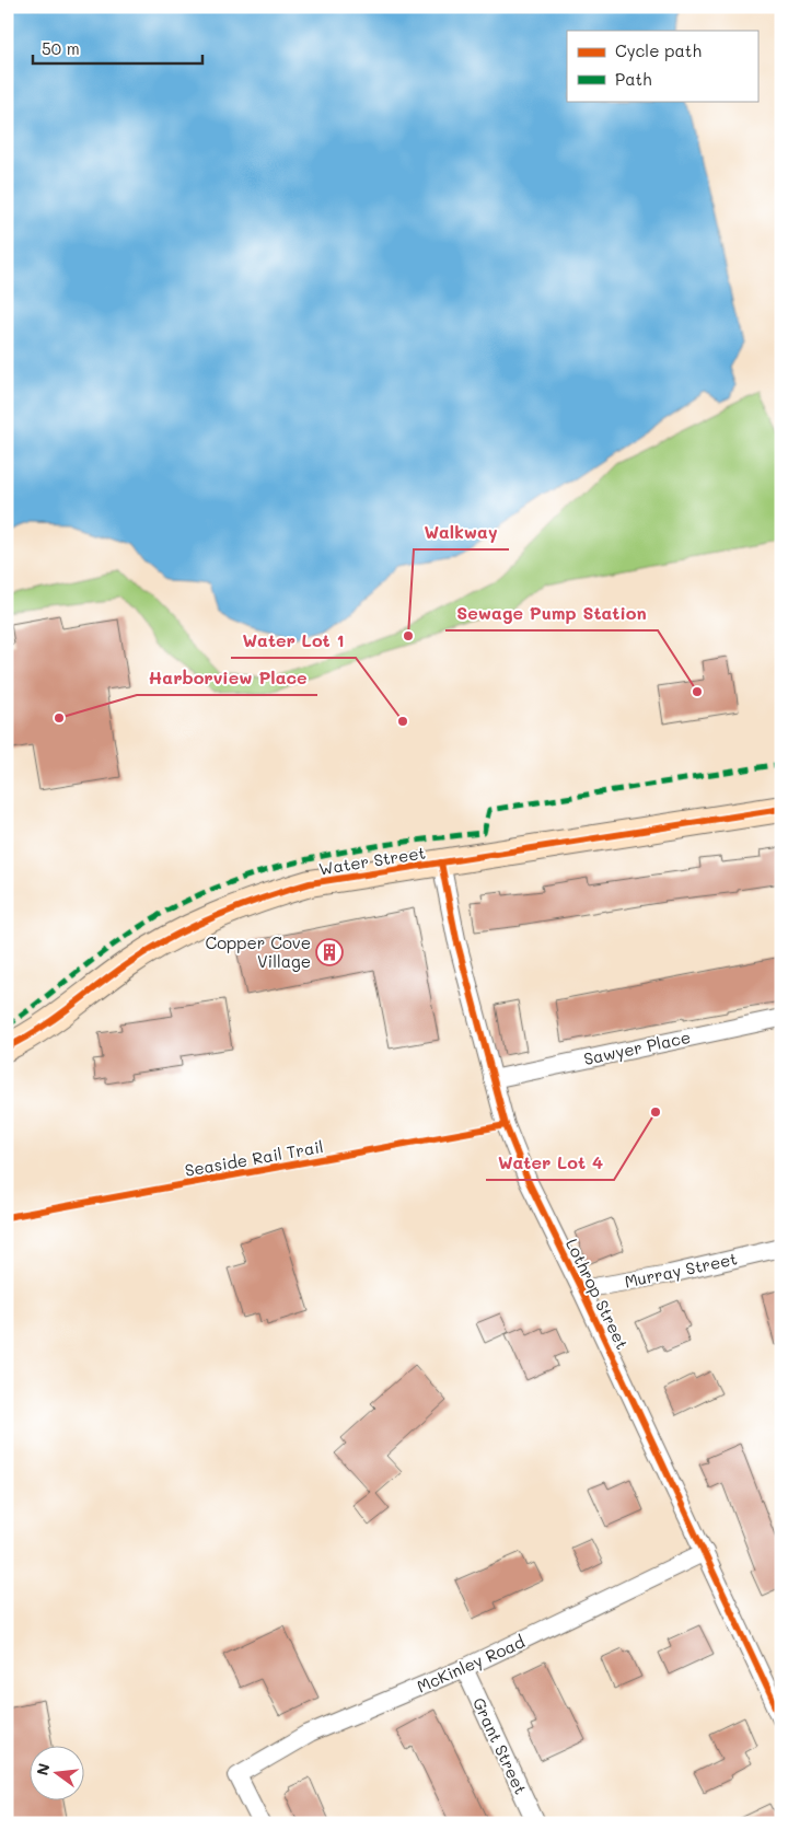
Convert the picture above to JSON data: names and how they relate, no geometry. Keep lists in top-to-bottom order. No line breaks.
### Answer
{"streets":{"main road":["Water Street"],"street":["Sawyer Place","Murray Street","Lothrop Street","McKinley Road","Grant Street"],"cycle path":["Seaside Rail Trail"]},"crossings":[["Water Street","Lothrop Street"],["Sawyer Place","Lothrop Street"],["Murray Street","Lothrop Street"],["Lothrop Street","McKinley Road"],["McKinley Road","Grant Street"]],"places":{"other":["Walkway","Sewage Pump Station","Harborview Place","Water Lot 1","Water Lot 4"],"building":["Copper Cove Village"]},"legend":["Cycle path","Path"],"scale_bar":"50 m","north":"left"}
